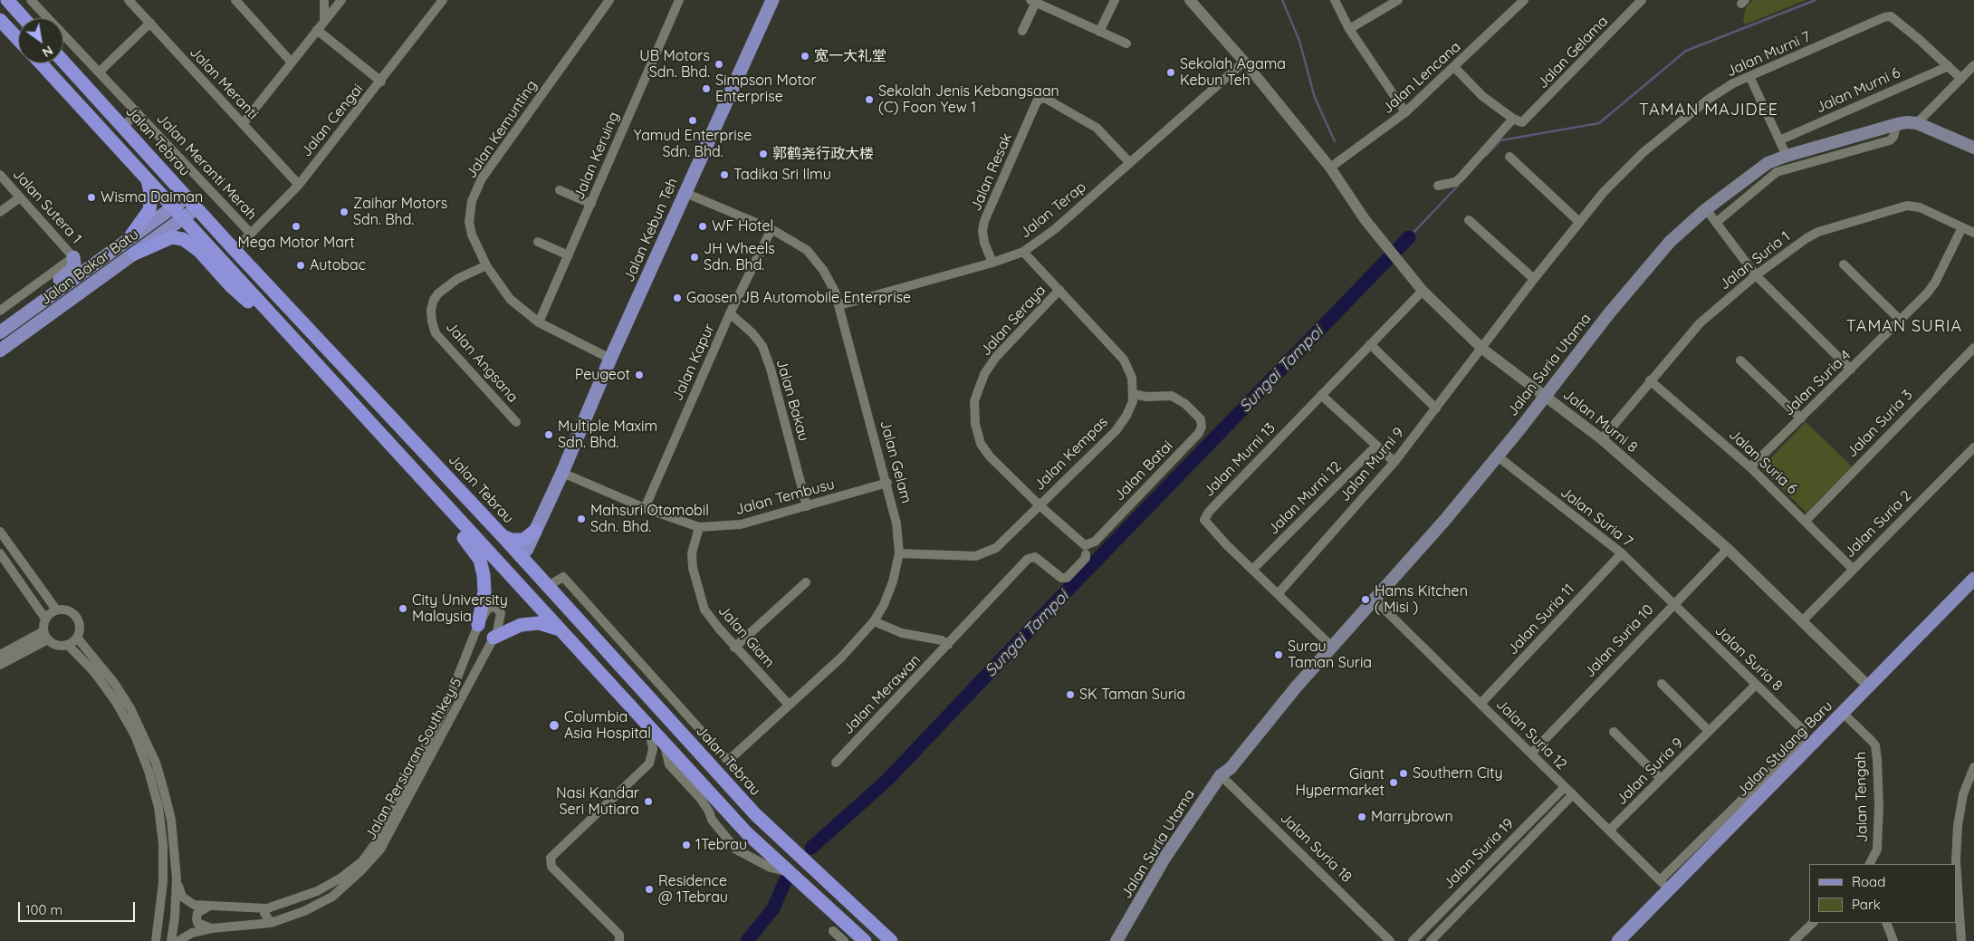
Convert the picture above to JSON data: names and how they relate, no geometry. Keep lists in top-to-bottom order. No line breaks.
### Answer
{"streets":{"highway":["Jalan Tebrau"],"main road":["Jalan Kebun Teh","Jalan Bakar Batu","Jalan Suria Utama","Jalan Stulang Baru"],"street":["Jalan Gelama","Jalan Murni 7","Jalan Lencana","Jalan Meranti","Jalan Murni 6","Jalan Cengai","Jalan Kemunting","Jalan Keruing","Jalan Meranti Merah","Jalan Resak","Jalan Sutera 1","Jalan Terap","Jalan Suria 1","Jalan Seraya","Jalan Angsana","Jalan Kapur","Jalan Suria 4","Jalan Bakau","Jalan Murni 8","Jalan Suria 3","Jalan Kempas","Jalan Murni 13","Jalan Gelam","Jalan Suria 6","Jalan Murni 9","Jalan Batai","Jalan Tembusu","Jalan Murni 12","Jalan Suria 7","Jalan Suria 2","Jalan Suria 11","Jalan Giam","Jalan Suria 10","Jalan Suria 8","Jalan Merawan","Jalan Suria 12","Jalan Persiaran Southkey 5","Jalan Suria 9","Jalan Tengah","Jalan Suria 18","Jalan Suria 19"]},"crossings":[["Jalan Murni 7","Jalan Murni 6"],["Jalan Murni 7","Jalan Murni 8"],["Jalan Murni 7","Jalan Murni 9"],["Jalan Lencana","Jalan Murni 8"],["Jalan Meranti","Jalan Cengai"],["Jalan Cengai","Jalan Tebrau"],["Jalan Cengai","Jalan Meranti Merah"],["Jalan Kemunting","Jalan Keruing"],["Jalan Kemunting","Jalan Kebun Teh"],["Jalan Kemunting","Jalan Angsana"],["Jalan Tebrau","Jalan Kebun Teh"],["Jalan Tebrau","Jalan Bakar Batu"],["Jalan Tebrau","Jalan Gelam"],["Jalan Resak","Jalan Terap"],["Jalan Terap","Jalan Murni 8"],["Jalan Terap","Jalan Kempas"],["Jalan Terap","Jalan Gelam"],["Jalan Kebun Teh","Jalan Gelam"],["Jalan Kebun Teh","Jalan Tembusu"],["Jalan Suria 1","Jalan Suria 4"],["Jalan Suria 1","Jalan Murni 8"],["Jalan Suria 1","Jalan Suria 6"],["Jalan Seraya","Jalan Kempas"],["Jalan Seraya","Jalan Batai"],["Jalan Kapur","Jalan Bakau"],["Jalan Kapur","Jalan Gelam"],["Jalan Kapur","Jalan Tembusu"],["Jalan Suria Utama","Jalan Murni 8"],["Jalan Suria Utama","Jalan Murni 13"],["Jalan Suria Utama","Jalan Suria 7"],["Jalan Suria Utama","Jalan Suria 12"],["Jalan Suria Utama","Jalan Suria 18"],["Jalan Suria 4","Jalan Suria 6"],["Jalan Bakau","Jalan Tembusu"],["Jalan Murni 8","Jalan Murni 13"],["Jalan Murni 8","Jalan Murni 9"],["Jalan Murni 8","Jalan Suria 2"],["Jalan Murni 8","Jalan Suria 10"],["Jalan Murni 8","Jalan Stulang Baru"],["Jalan Suria 3","Jalan Suria 6"],["Jalan Kempas","Jalan Gelam"],["Jalan Kempas","Jalan Batai"],["Jalan Murni 13","Jalan Murni 9"],["Jalan Murni 13","Jalan Murni 12"],["Jalan Gelam","Jalan Tembusu"],["Jalan Gelam","Jalan Giam"],["Jalan Gelam","Jalan Merawan"],["Jalan Suria 6","Jalan Suria 2"],["Jalan Tembusu","Jalan Giam"],["Jalan Suria 7","Jalan Suria 11"],["Jalan Suria 7","Jalan Suria 10"],["Jalan Suria 7","Jalan Suria 8"],["Jalan Suria 11","Jalan Suria 12"],["Jalan Suria 10","Jalan Suria 8"],["Jalan Suria 10","Jalan Suria 12"],["Jalan Suria 8","Jalan Suria 12"],["Jalan Suria 8","Jalan Stulang Baru"],["Jalan Suria 8","Jalan Suria 9"],["Jalan Suria 12","Jalan Stulang Baru"],["Jalan Suria 12","Jalan Suria 9"],["Jalan Suria 12","Jalan Suria 19"],["Jalan Stulang Baru","Jalan Tengah"]],"districts":["TAMAN MAJIDEE","TAMAN SURIA"],"water":["Sungai Tampoi"],"places":["宽一大礼堂","UB Motors Sdn. Bhd.","Sekolah Agama Kebun Teh","Simpson Motor Enterprise","Sekolah Jenis Kebangsaan (C) Foon Yew 1","Yamud Enterprise Sdn. Bhd.","郭鹤尧行政大楼","Tadika Sri Ilmu","Wisma Daiman","Zaihar Motors Sdn. Bhd.","Mega Motor Mart","WF Hotel","JH Wheels Sdn. Bhd.","Autobac","Gaosen JB Automobile Enterprise","Peugeot","Multiple Maxim Sdn. Bhd.","Mahsuri Otomobil Sdn. Bhd.","Hams Kitchen ( Misi )","City University Malaysia","Surau Taman Suria","SK Taman Suria","Columbia Asia Hospital","Southern City","Giant Hypermarket","Nasi Kandar Seri Mutiara","Marrybrown","1Tebrau","Residence @ 1Tebrau"],"legend":["Road","Park"],"scale_bar":"100 m","north":"bottom right"}
